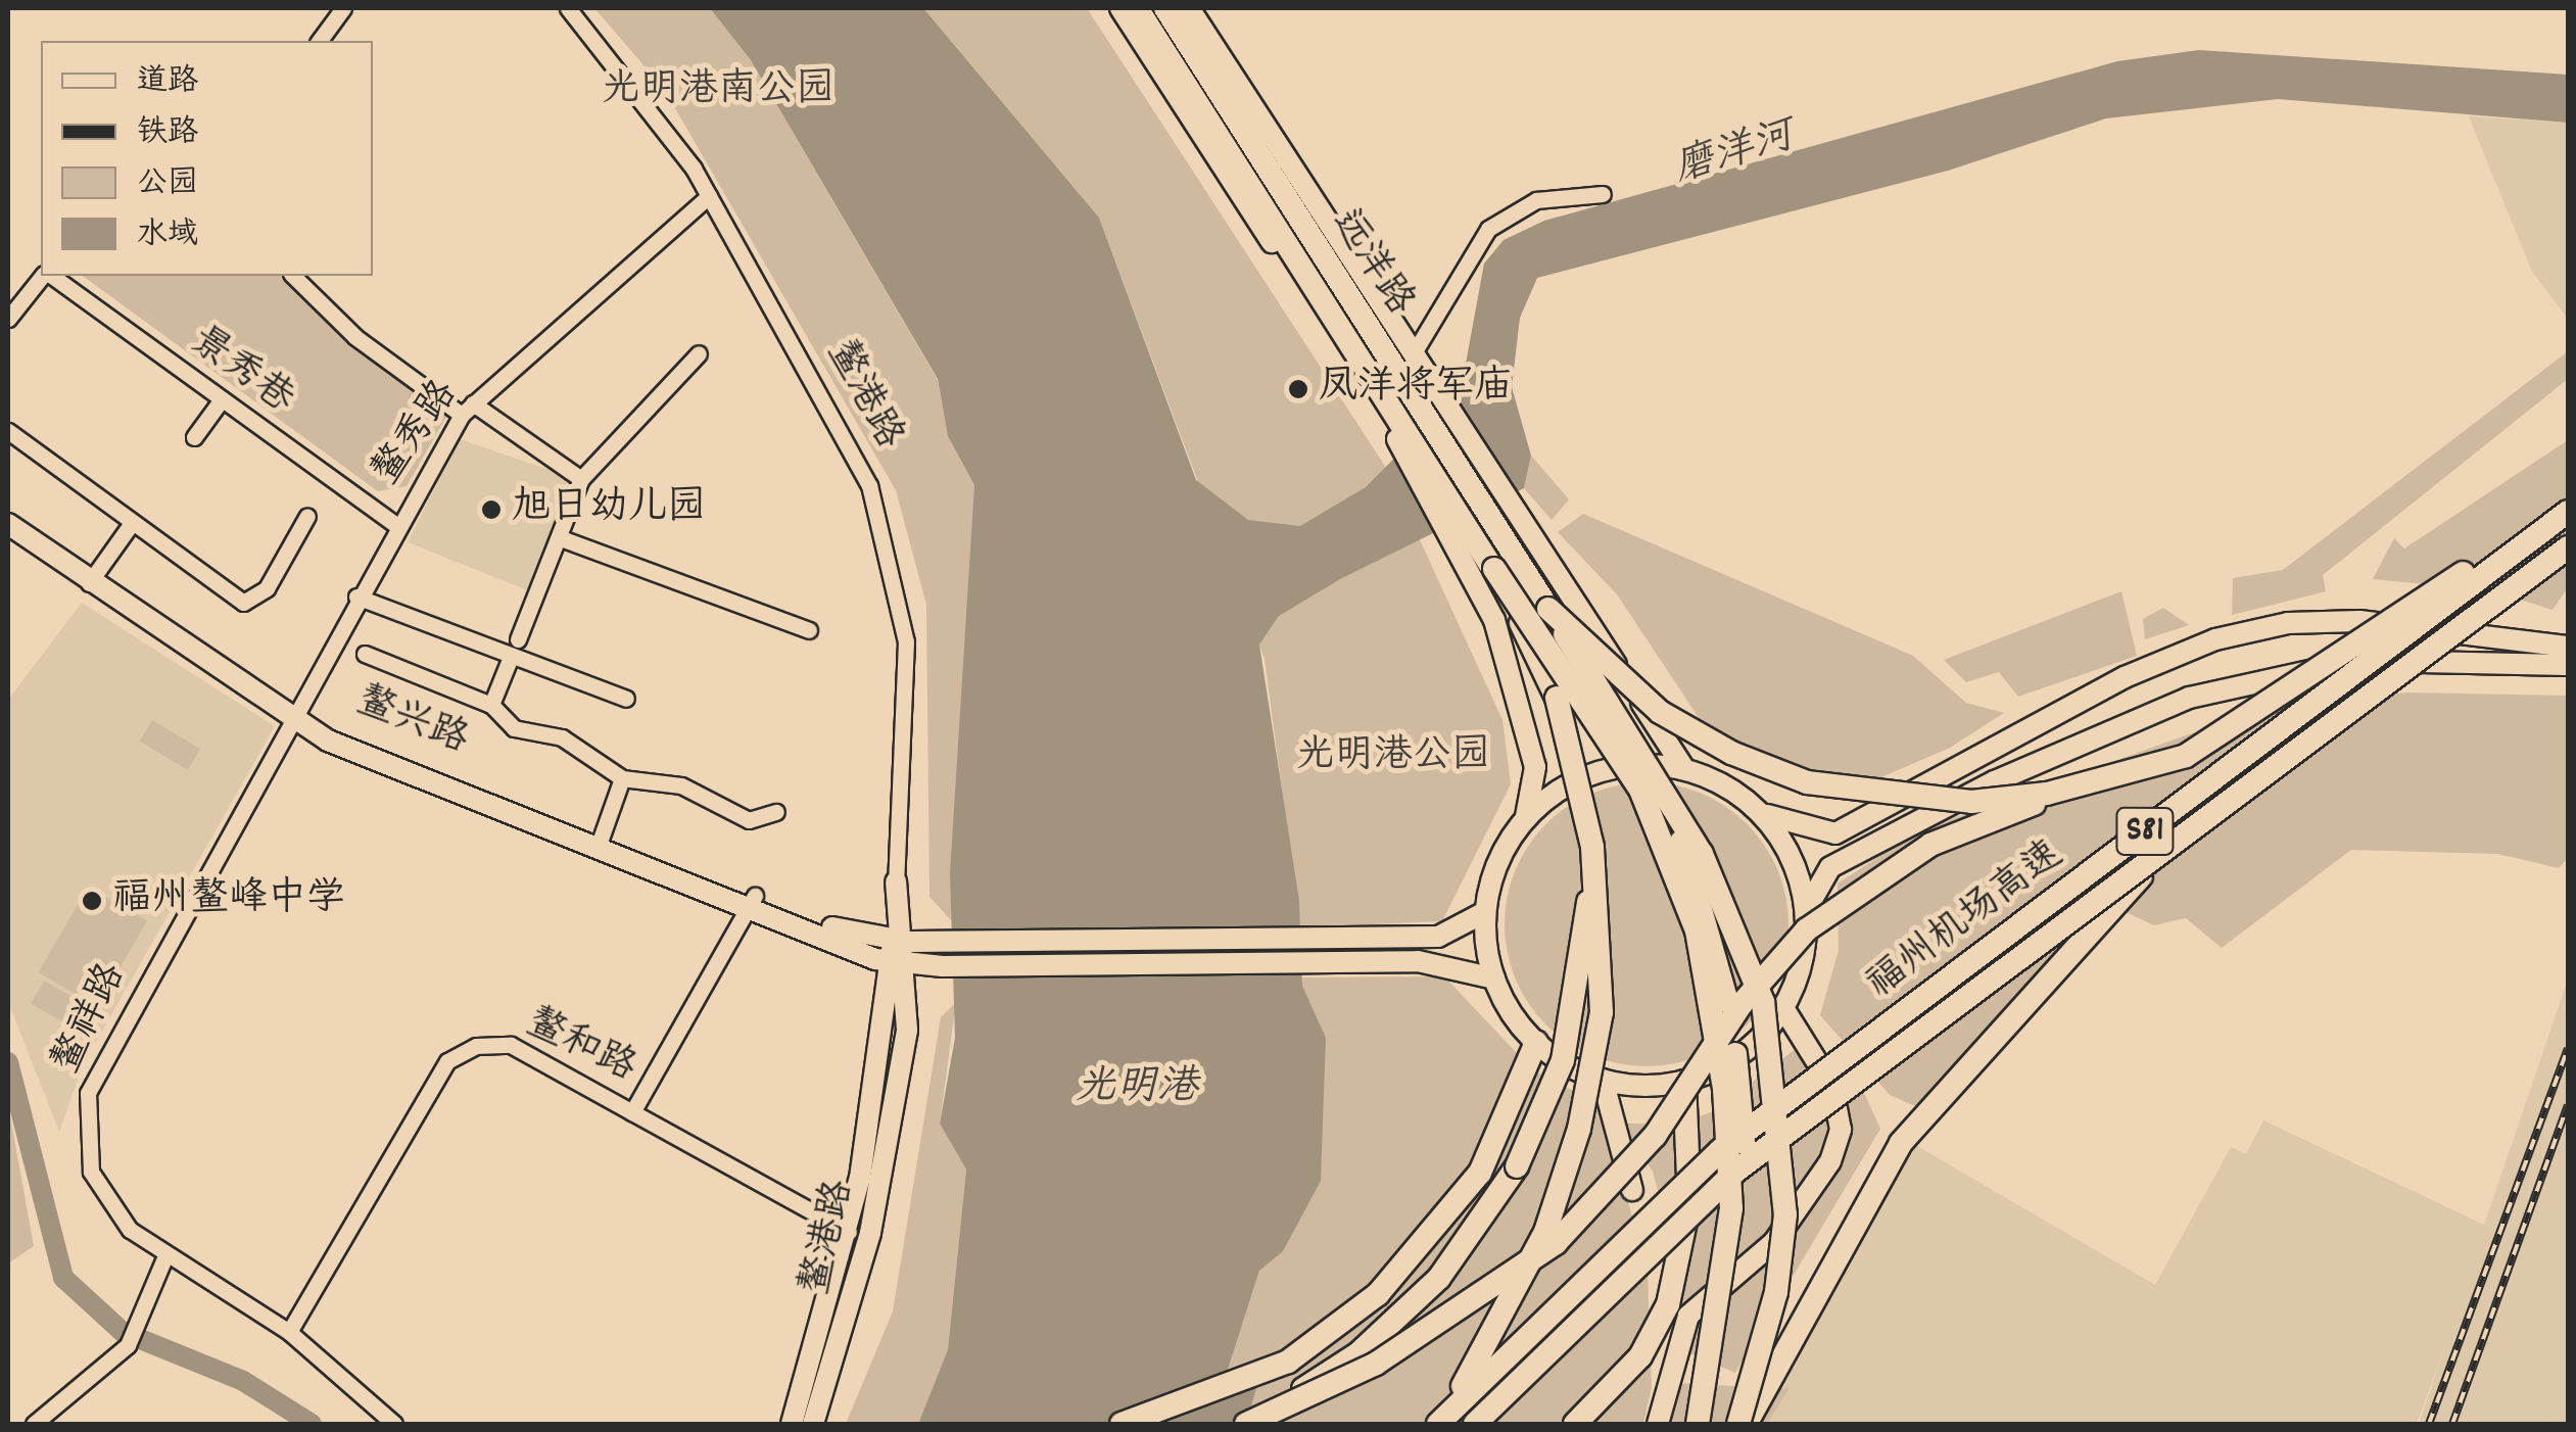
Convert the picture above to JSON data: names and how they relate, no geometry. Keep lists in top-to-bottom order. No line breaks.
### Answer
{"streets":{"highway":["远洋路","S81","福州机场高速"],"main road":["鳌港路","鳌兴路"],"street":["景秀巷","鳌秀路","鳌祥路","鳌和路"]},"crossings":[["景秀巷","鳌秀路"],["鳌港路","鳌秀路"],["鳌港路","鳌兴路"],["鳌秀路","鳌兴路"],["鳌秀路","鳌祥路"],["鳌兴路","鳌祥路"],["鳌兴路","鳌和路"],["鳌祥路","鳌和路"]],"water":["磨洋河","光明港"],"parks":["光明港南公园","光明港公园"],"places":["凤洋将军庙","旭日幼儿园","福州鳌峰中学"],"legend":["道路","铁路","公园","水域"]}
